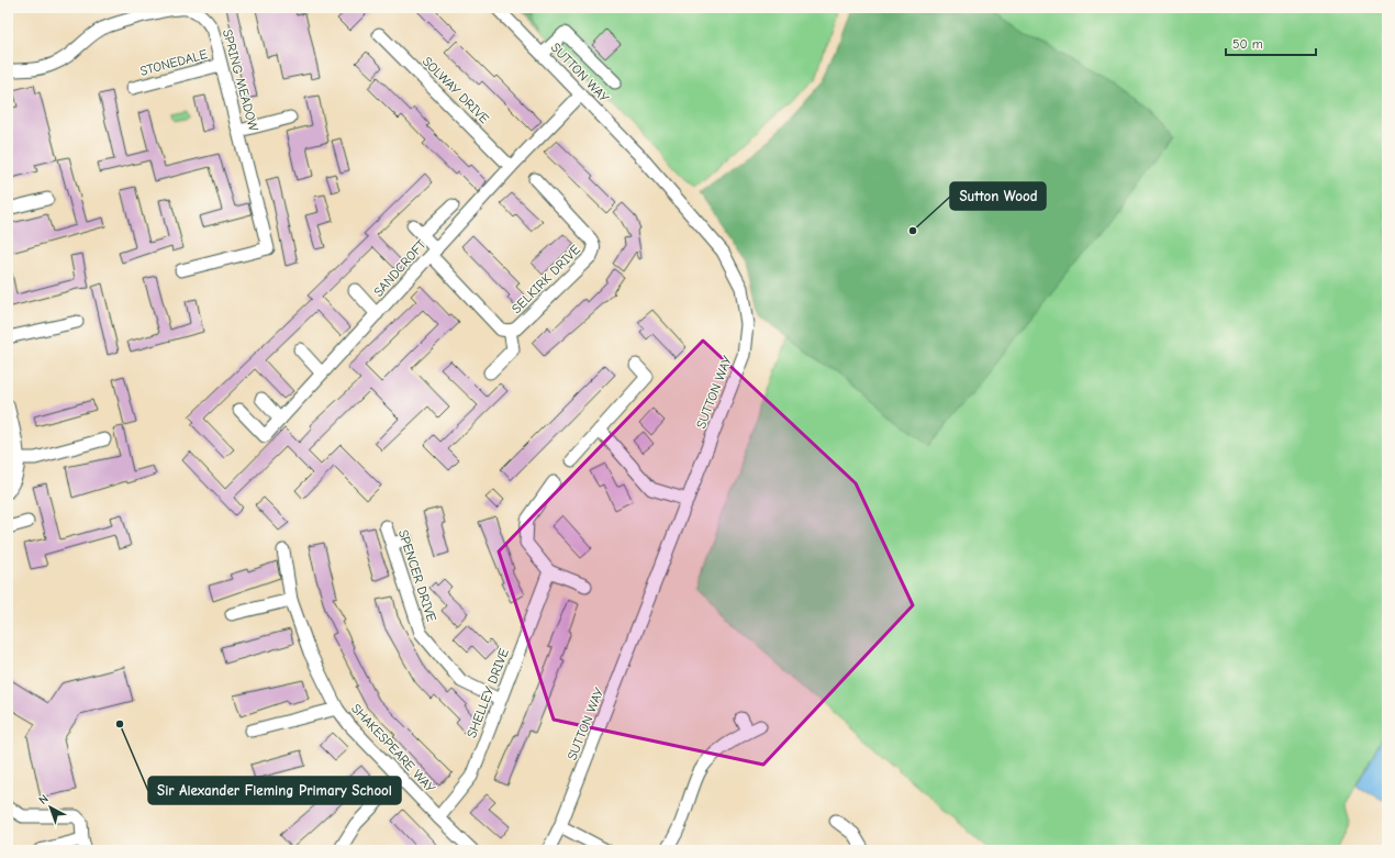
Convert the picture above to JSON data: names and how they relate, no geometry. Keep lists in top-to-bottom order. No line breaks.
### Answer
{"streets":{"street":["STONEDALE","SUTTON WAY","SPRING MEADOW","SOLWAY DRIVE","SANDCROFT","SELKIRK DRIVE","SPENCER DRIVE","SHELLEY DRIVE","SHAKESPEARE WAY"]},"crossings":[["STONEDALE","SPRING MEADOW"],["SUTTON WAY","SANDCROFT"],["SOLWAY DRIVE","SANDCROFT"],["SANDCROFT","SELKIRK DRIVE"],["SPENCER DRIVE","SHELLEY DRIVE"],["SHELLEY DRIVE","SHAKESPEARE WAY"]],"places":["Sutton Wood","Sir Alexander Fleming Primary School"],"scale_bar":"50 m","north":"top left"}
